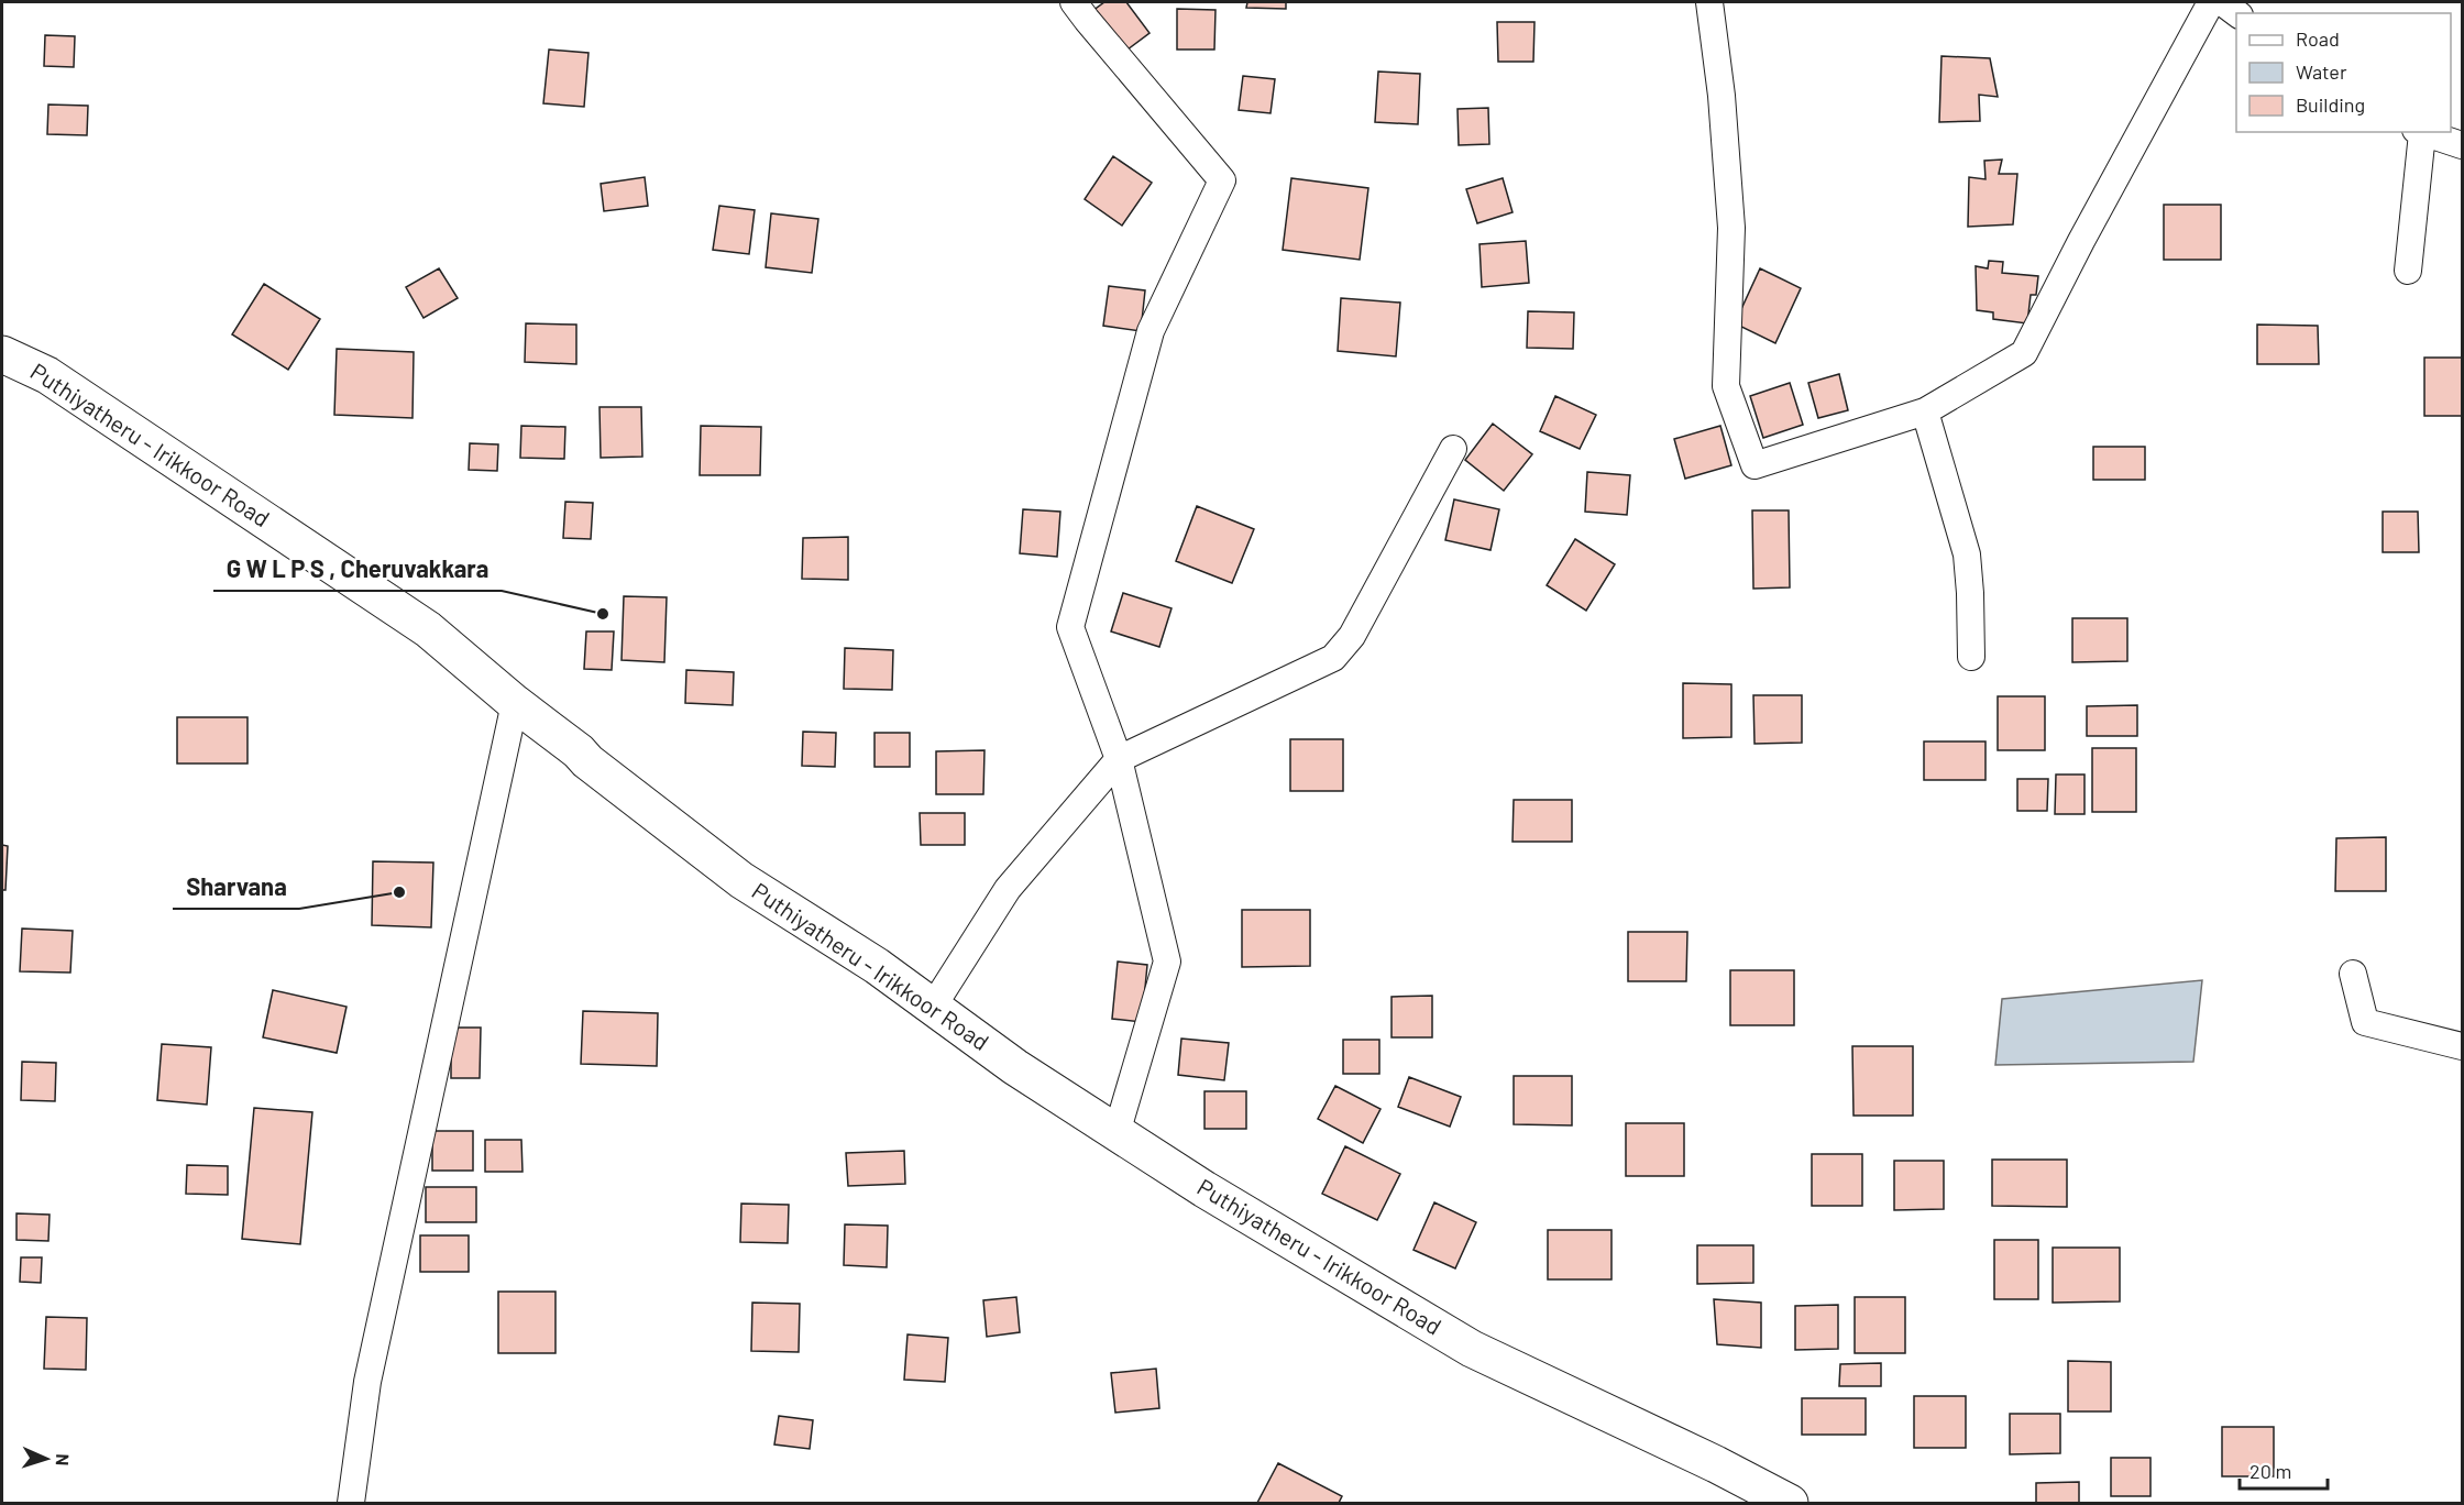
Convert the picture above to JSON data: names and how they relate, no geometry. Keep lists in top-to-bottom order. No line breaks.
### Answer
{"streets":{"main road":["Puthiyatheru - Irikkoor Road"]},"places":["G W L P S , Cheruvakkara","Sharvana"],"legend":["Road","Water","Building"],"scale_bar":"20 m","north":"right"}
